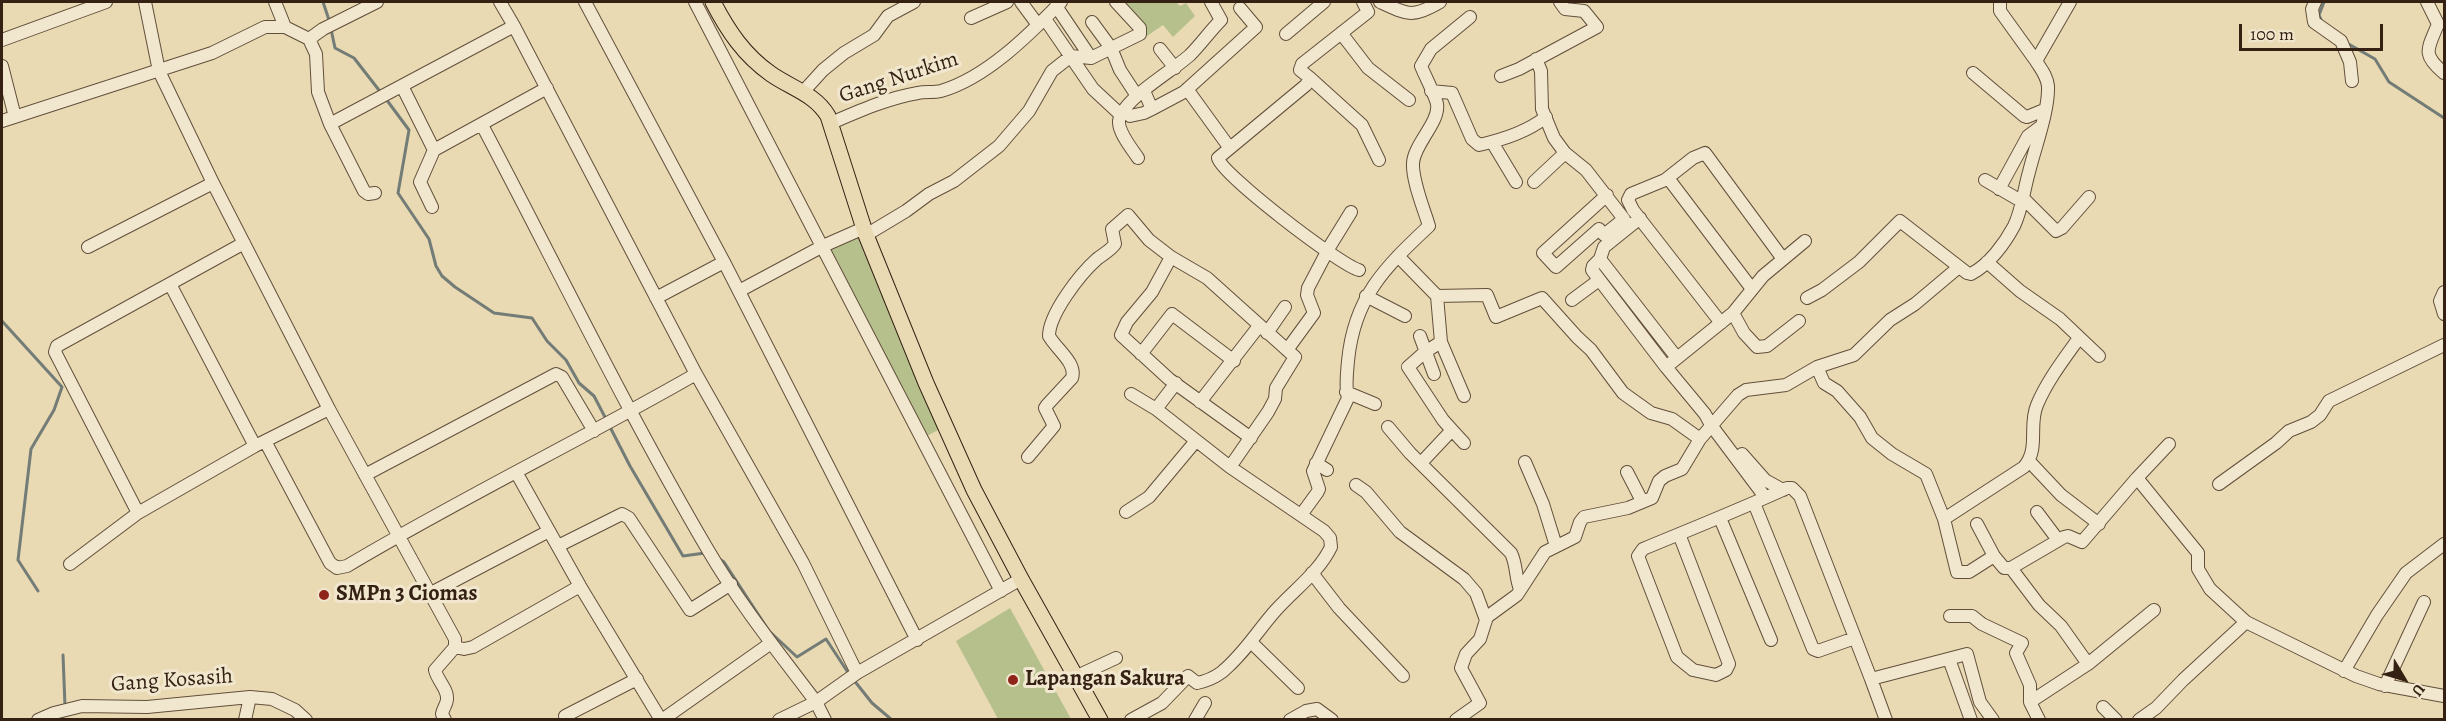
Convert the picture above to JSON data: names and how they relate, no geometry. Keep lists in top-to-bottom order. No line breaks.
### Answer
{"streets":{"street":["Gang Nurkim","Gang Kosasih"]},"places":["SMPn 3 Ciomas","Lapangan Sakura"],"scale_bar":"100 m","north":"bottom right"}
